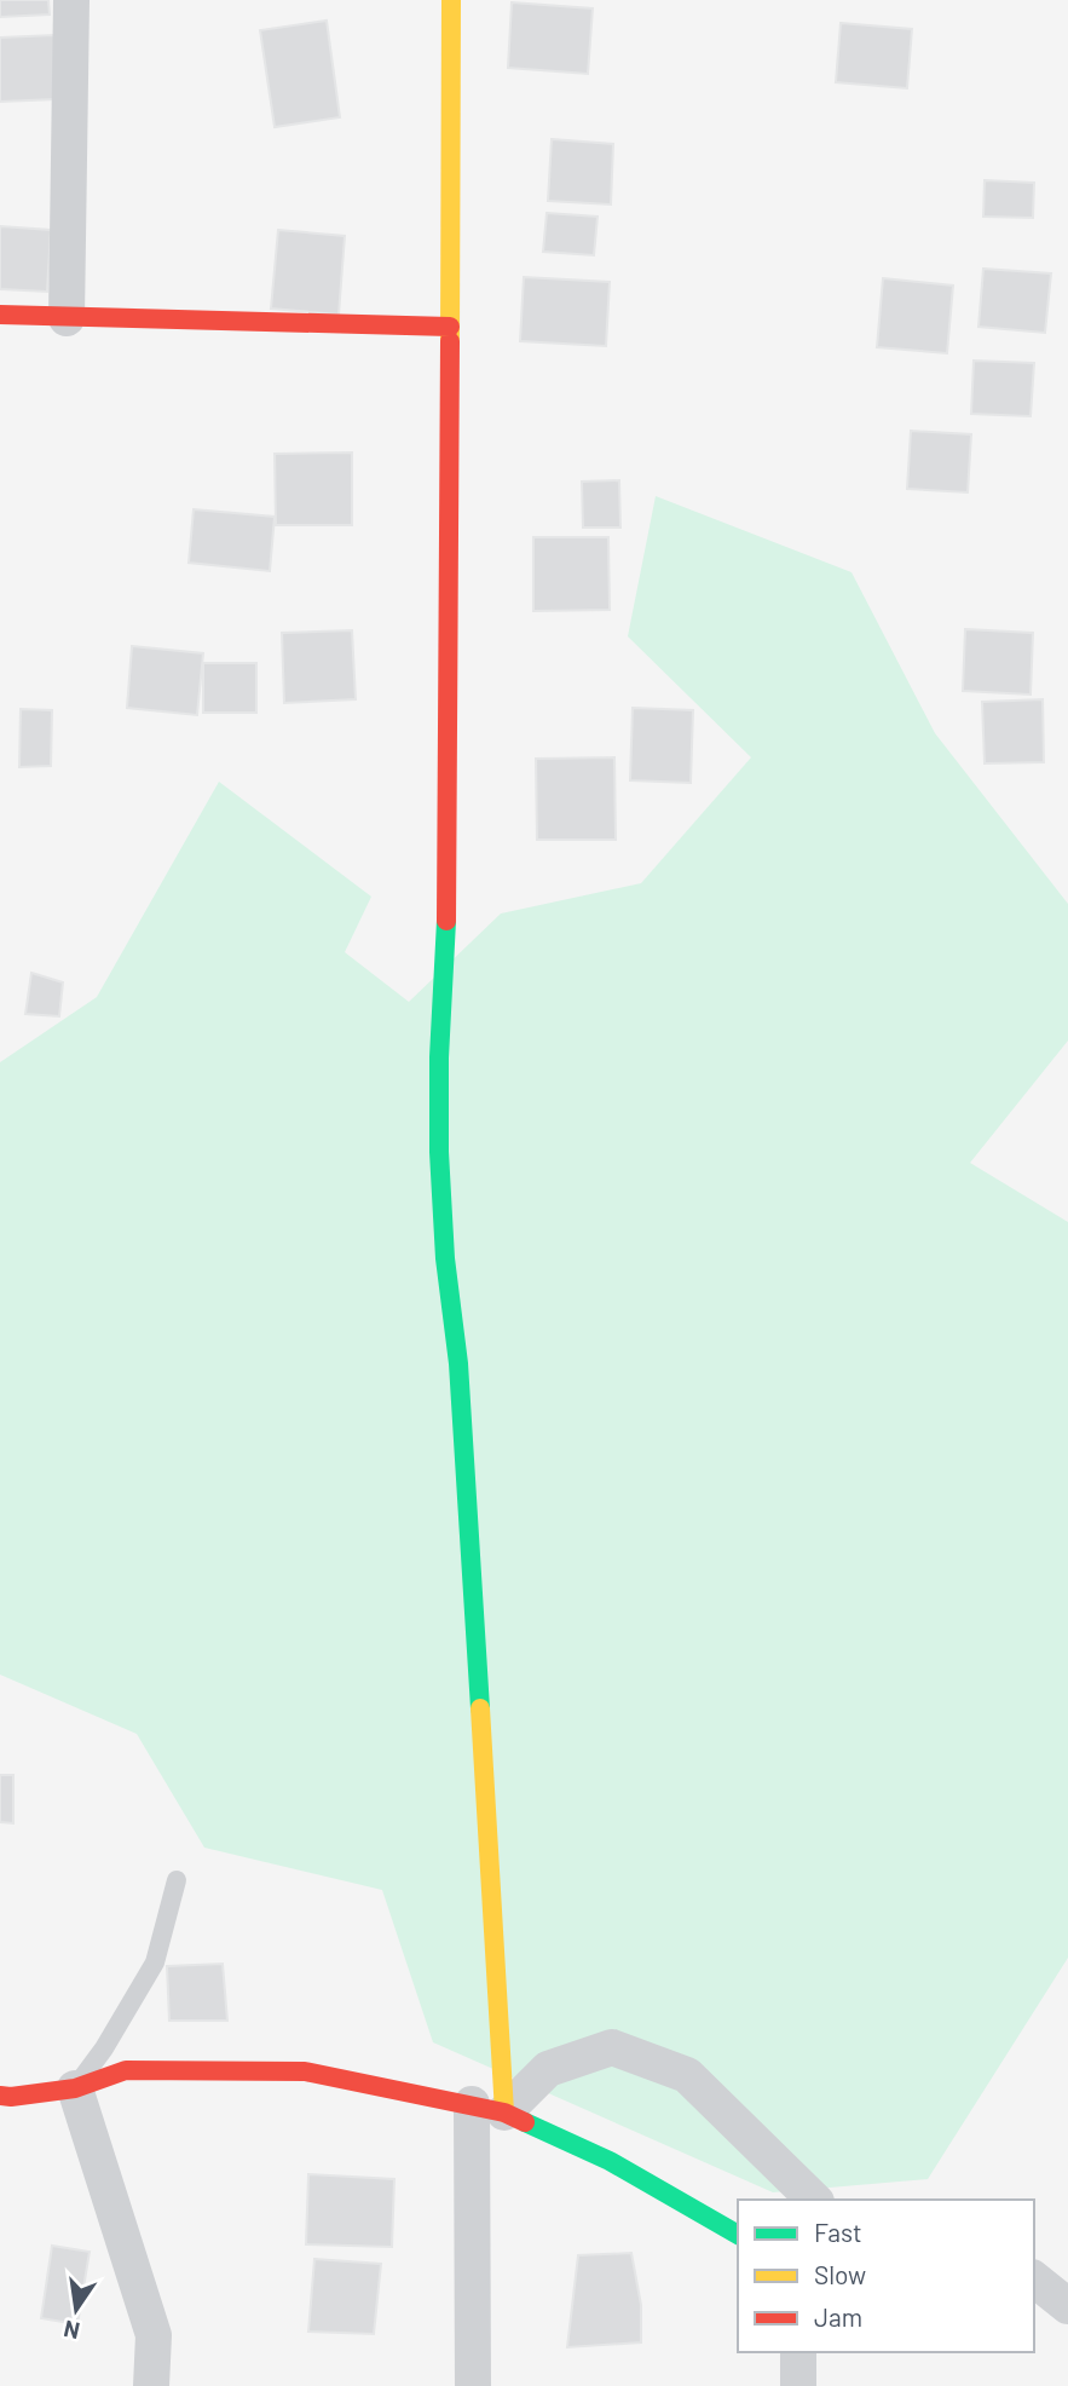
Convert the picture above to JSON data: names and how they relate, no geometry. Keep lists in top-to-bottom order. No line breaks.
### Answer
{"legend":["Fast","Slow","Jam"],"north":"bottom"}
